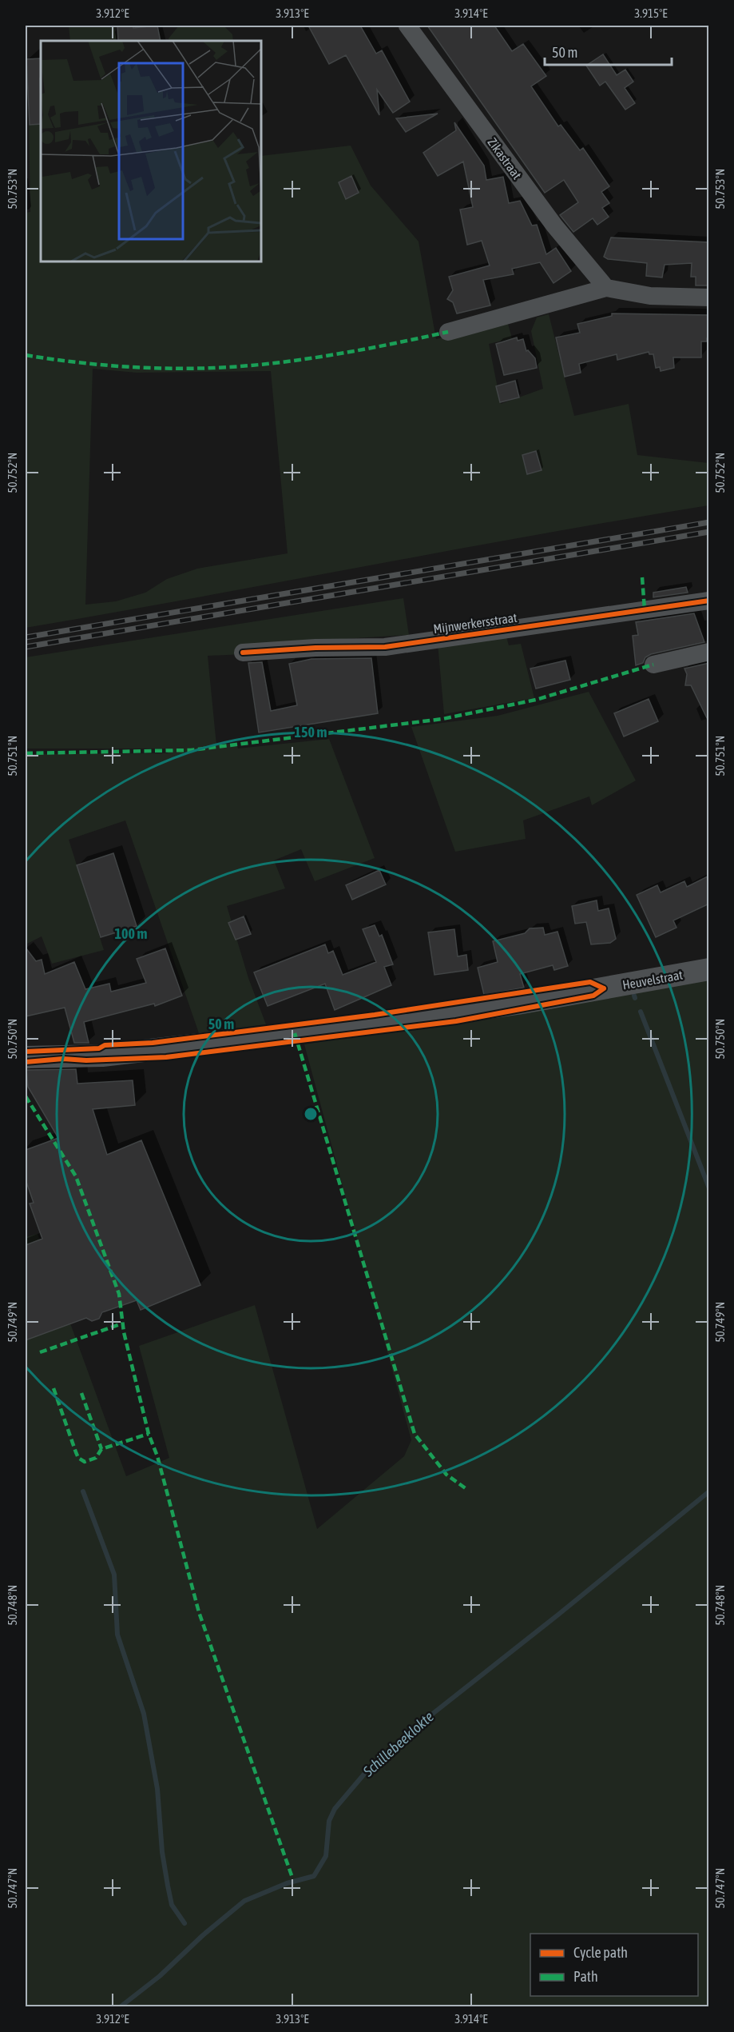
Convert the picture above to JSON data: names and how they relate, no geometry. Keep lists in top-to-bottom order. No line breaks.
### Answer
{"streets":{"street":["Zikastraat","Mijnwerkersstraat","Heuvelstraat"]},"water":["Schillebeeklokte"],"legend":["Cycle path","Path"],"scale_bar":"50 m","coordinates":["3.912°E","3.913°E","3.914°E","3.915°E","50.753°N","50.752°N","50.751°N","50.750°N","50.749°N","50.748°N","50.747°N"],"rings":["150 m","100 m","50 m"]}
